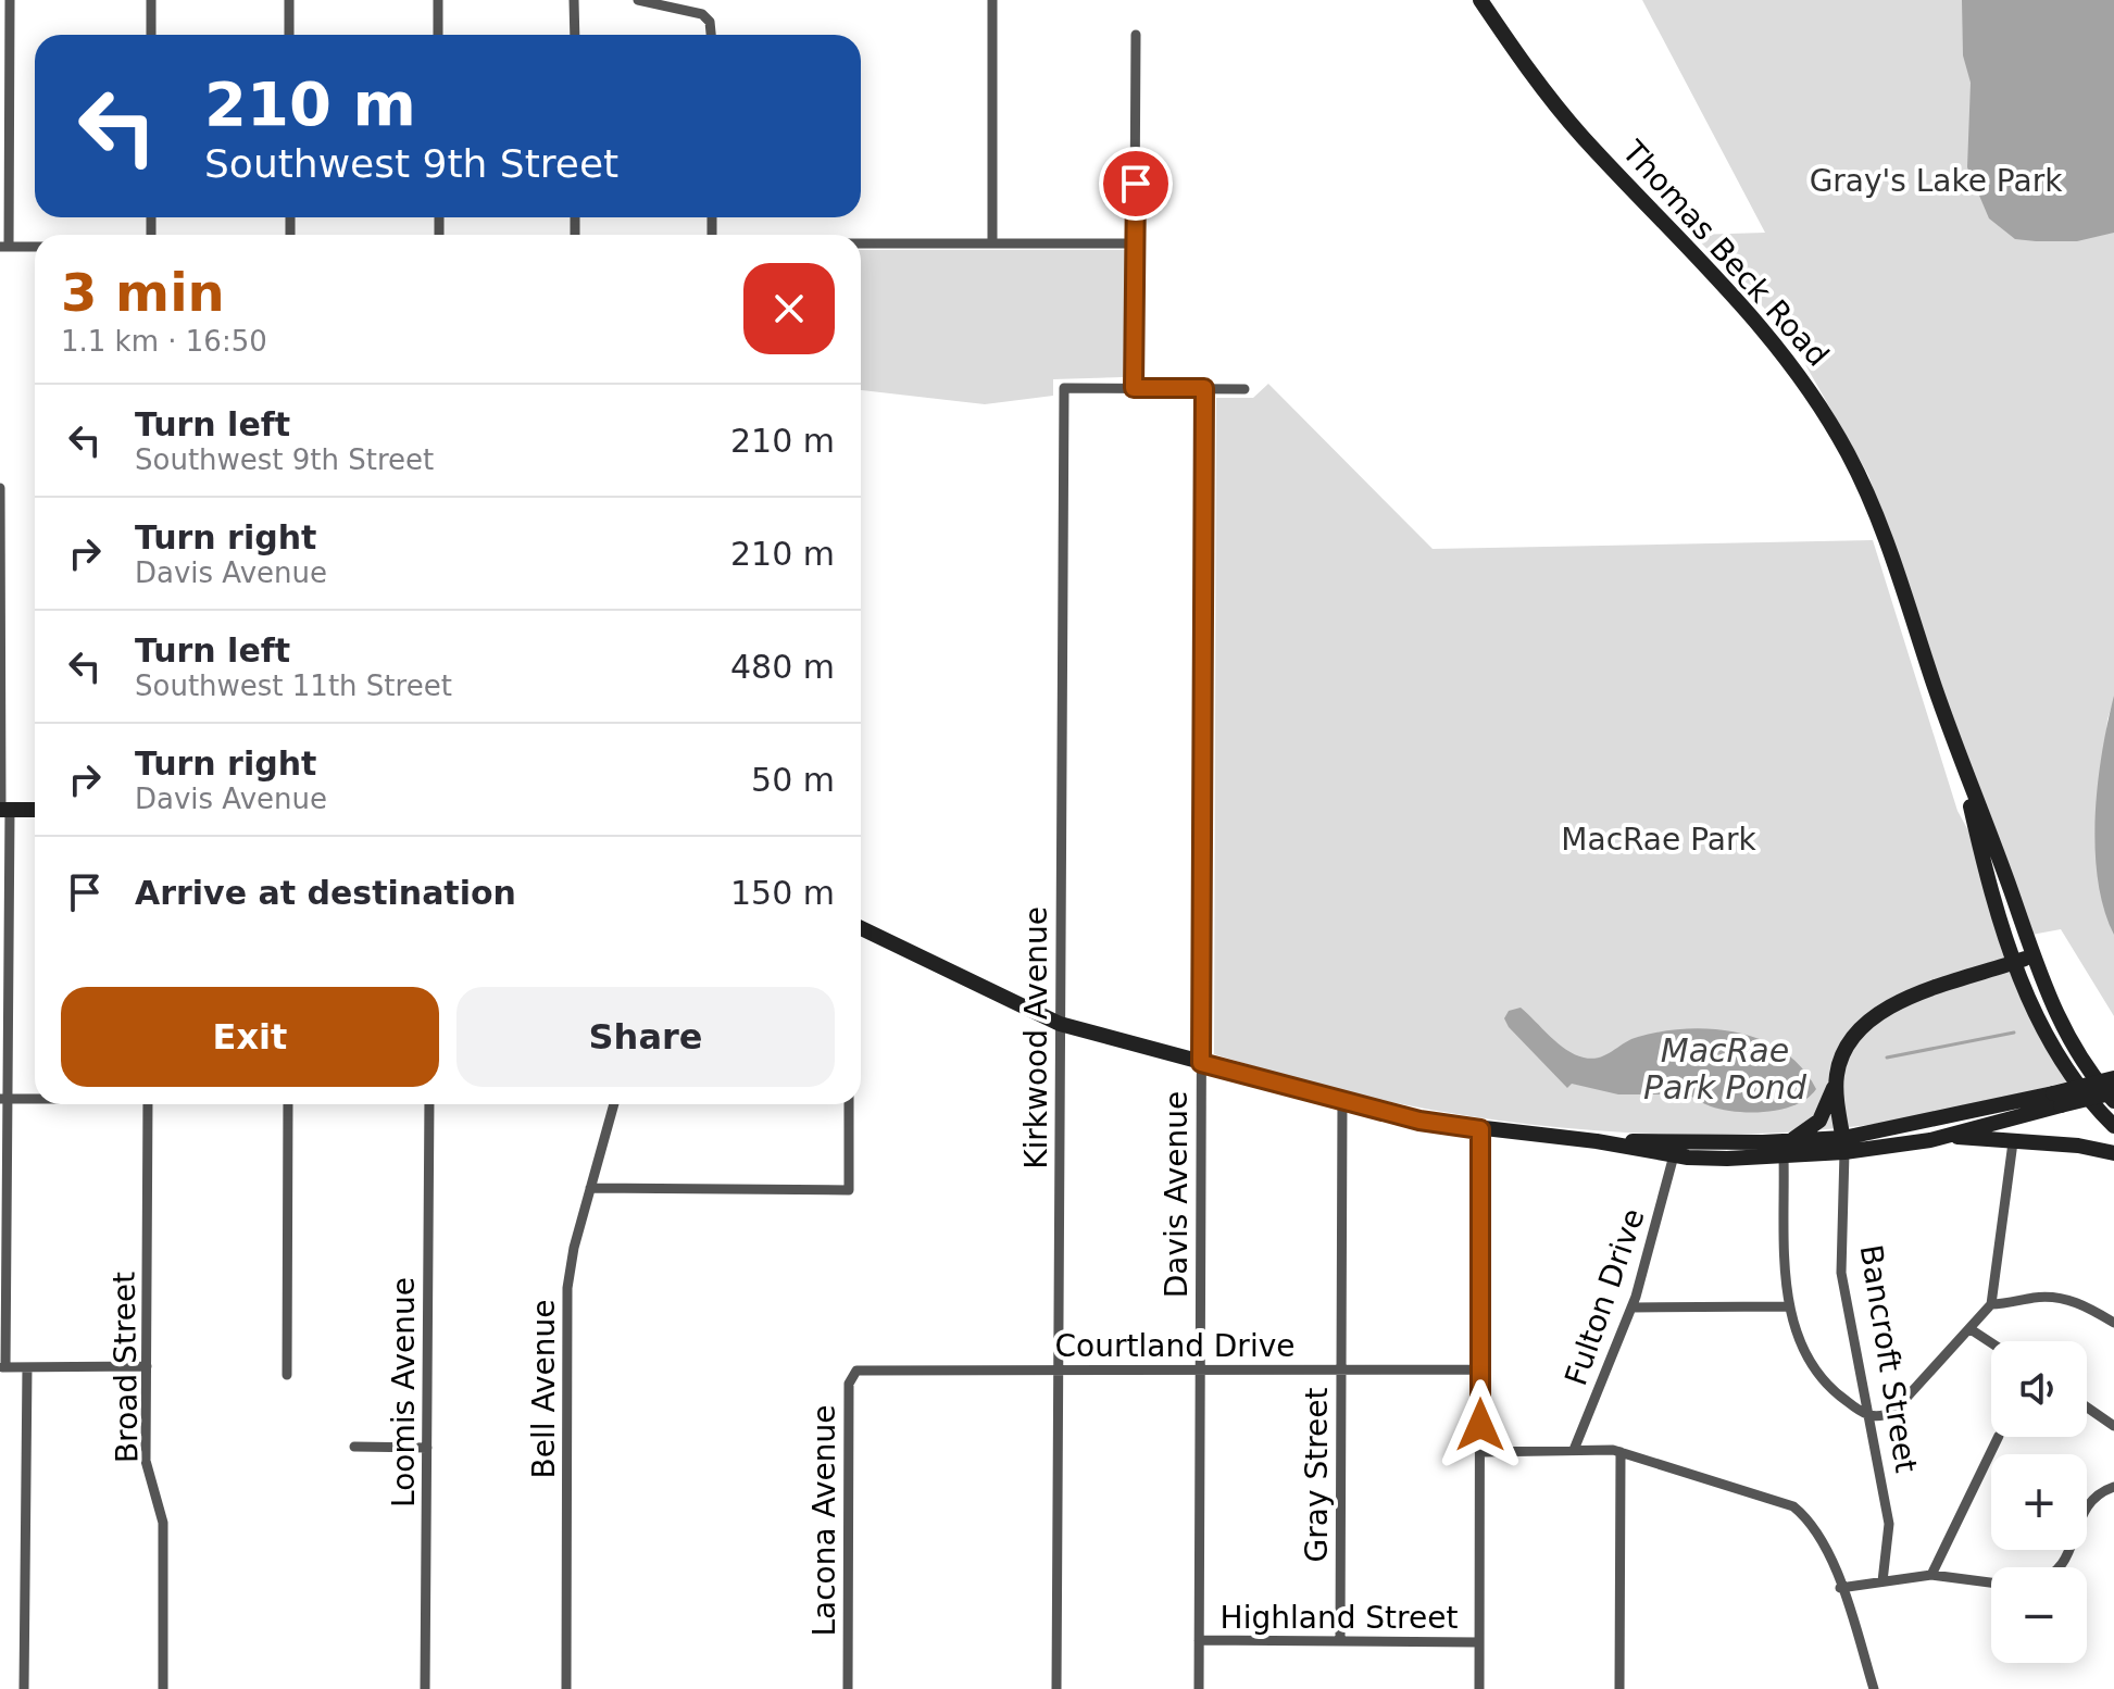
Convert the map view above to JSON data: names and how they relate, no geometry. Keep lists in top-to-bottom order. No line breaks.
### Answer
{"streets":{"main road":["Thomas Beck Road","Bancroft Street"],"street":["Kirkwood Avenue","Davis Avenue","Fulton Drive","Courtland Drive","Broad Street","Bell Avenue","Loomis Avenue","Gray Street","Lacona Avenue","Highland Street"]},"crossings":[["Thomas Beck Road","Bancroft Street"],["Kirkwood Avenue","Courtland Drive"],["Davis Avenue","Courtland Drive"],["Davis Avenue","Highland Street"],["Courtland Drive","Gray Street"],["Courtland Drive","Lacona Avenue"],["Gray Street","Highland Street"]],"water":["MacRae Park Pond"],"parks":["Gray's Lake Park","MacRae Park"],"page":{"turn":["210 m","Southwest 9th Street"],"heading":["3 min","1.1 km · 16:50"],"list":[{"name":"Turn left","note":"Southwest 9th Street","value":"210 m"},{"name":"Turn right","note":"Davis Avenue","value":"210 m"},{"name":"Turn left","note":"Southwest 11th Street","value":"480 m"},{"name":"Turn right","note":"Davis Avenue","value":"50 m"},{"name":"Arrive at destination","value":"150 m"}],"buttons":["Exit","Share"],"map_buttons":["+","−"]}}
